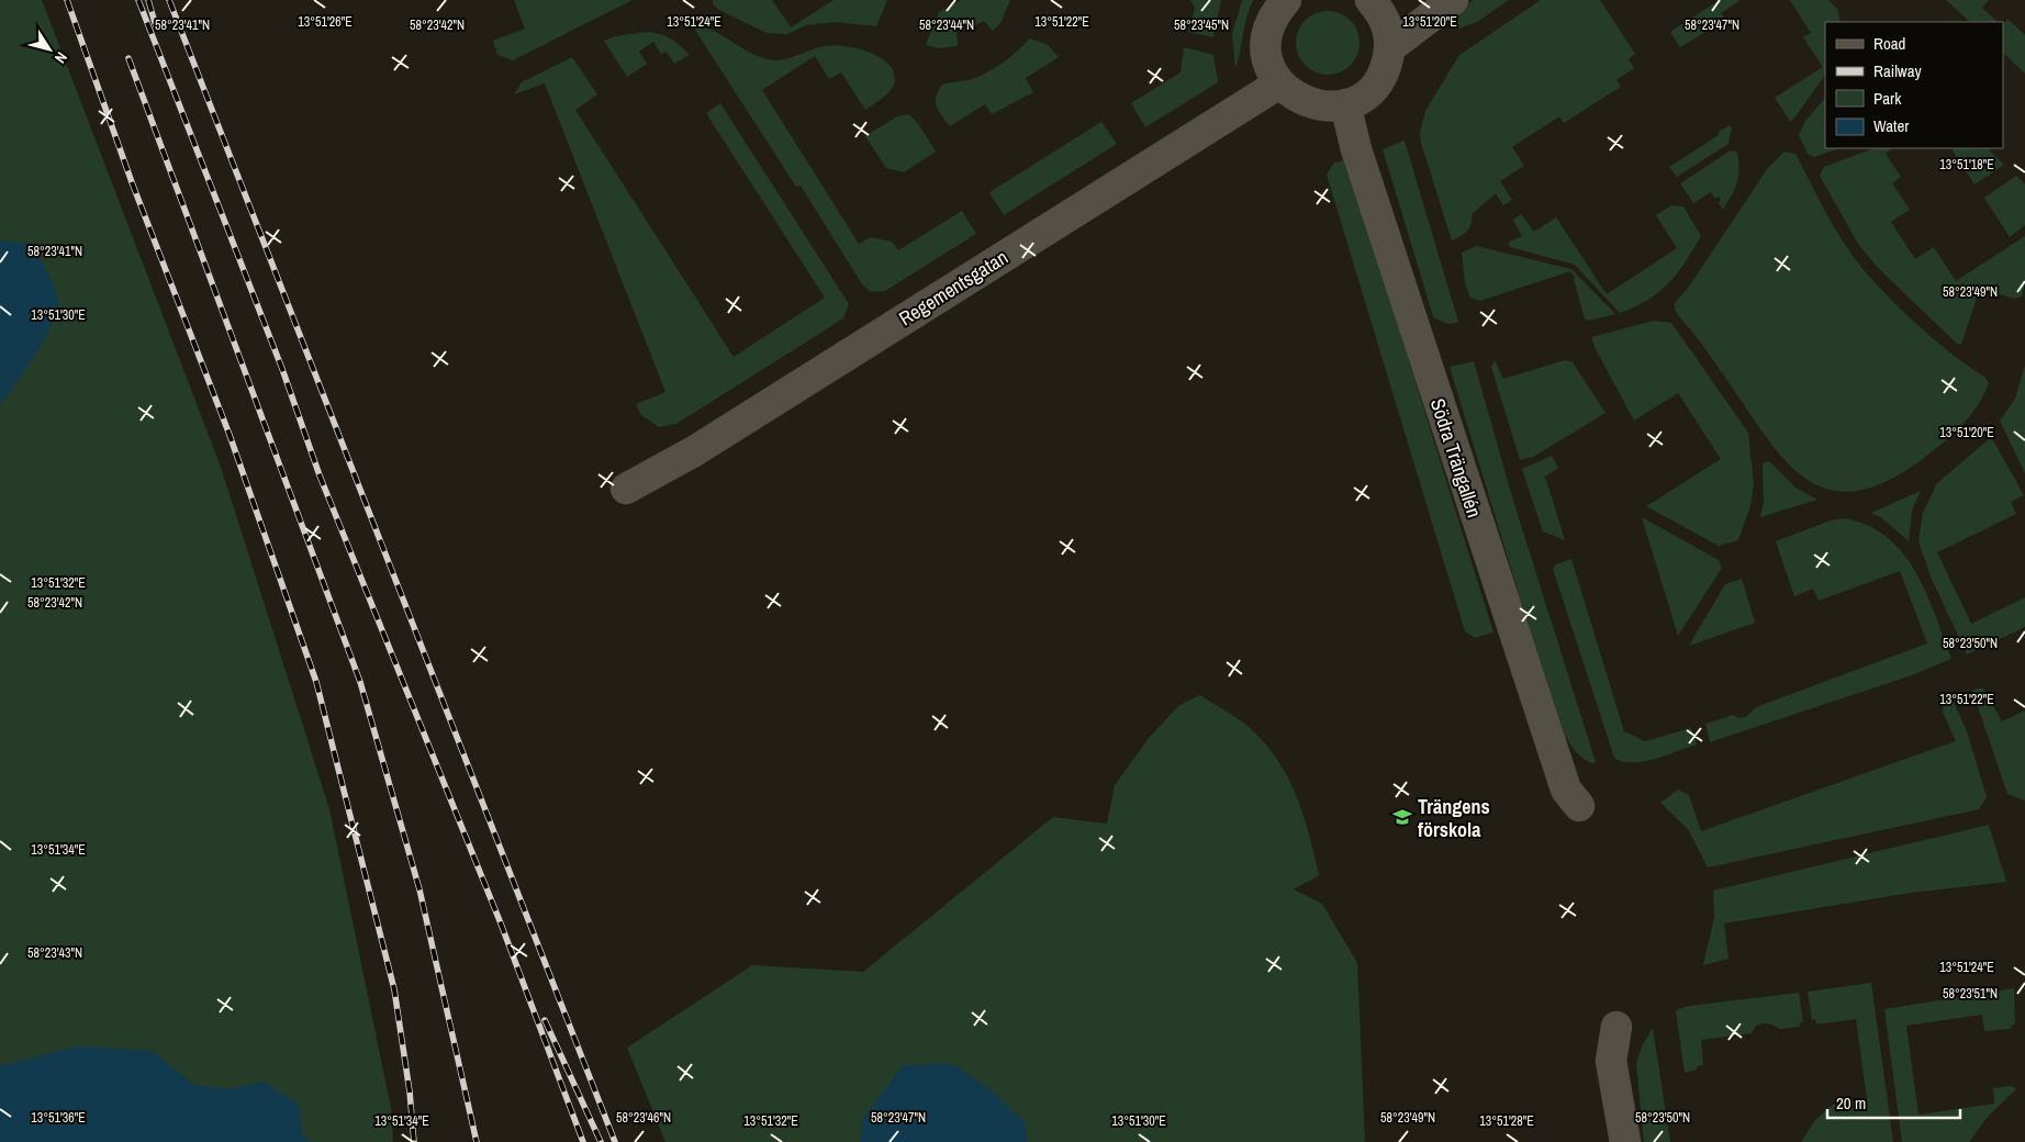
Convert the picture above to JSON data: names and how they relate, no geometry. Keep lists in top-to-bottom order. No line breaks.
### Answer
{"streets":{"street":["Regementsgatan","Södra Trängallén"]},"places":{"school or university":["Trängens förskola"]},"legend":["Road","Railway","Park","Water"],"scale_bar":"20 m","north":"bottom right","coordinates":["13°51'26\"E","13°51'24\"E","13°51'22\"E","13°51'20\"E","58°23'41\"N","58°23'42\"N","58°23'45\"N","58°23'44\"N","58°23'47\"N","13°51'18\"E","58°23'49\"N","13°51'30\"E","13°51'32\"E","58°23'50\"N","13°51'34\"E","58°23'43\"N","58°23'51\"N","58°23'46\"N","13°51'36\"E","13°51'28\"E"]}
